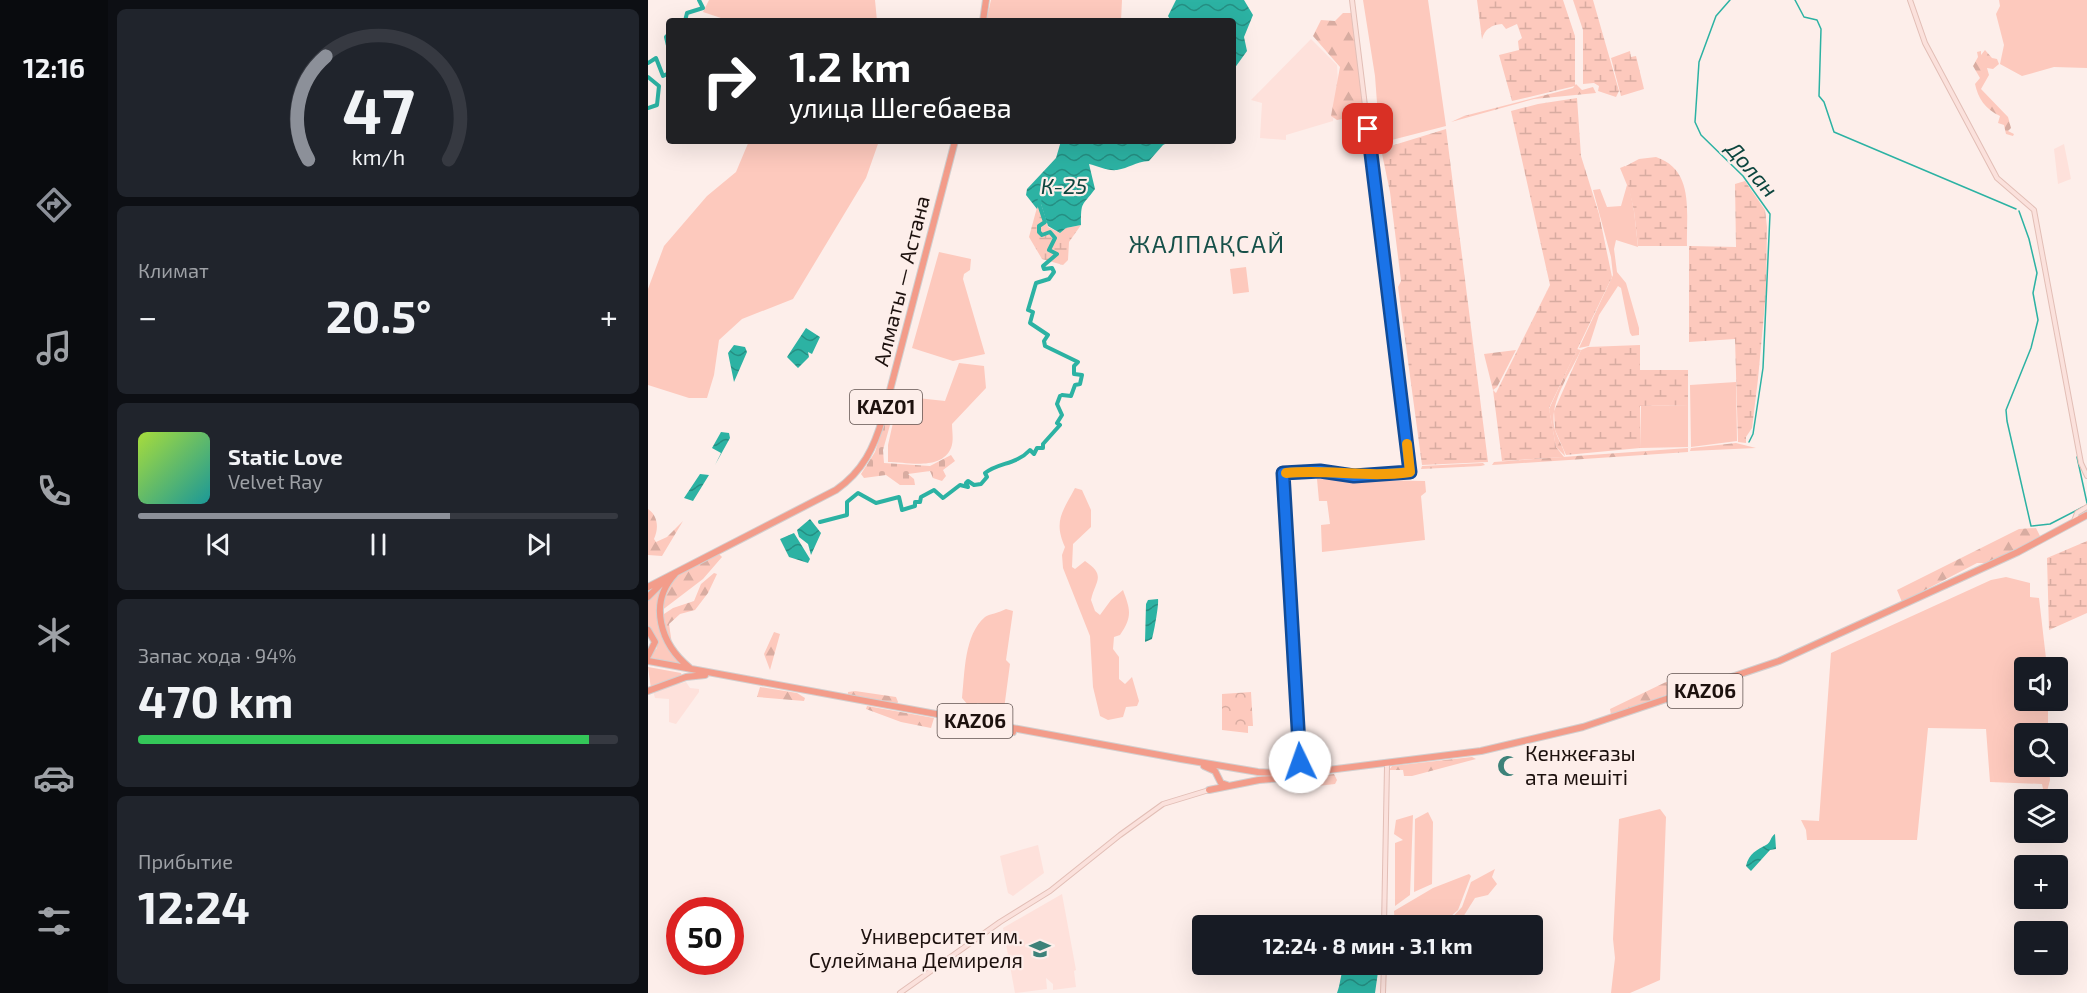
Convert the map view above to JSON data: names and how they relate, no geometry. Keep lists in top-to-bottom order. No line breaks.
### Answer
{"streets":{"highway":["Алматы — Астана","KАZ01","KАZ06"]},"crossings":[["Алматы — Астана","KАZ01"],["KАZ01","KАZ06"]],"districts":["ЖАЛПАҚСАЙ"],"water":["Долан","К-25"],"places":{"mosque":["Кенжеғазы ата мешіті"],"school or university":["Университет им. Сулеймана Демиреля"]},"page":{"tabs":"12:16","turn":["1.2 km","улица Шегебаева"],"tile":["Климат",["Запас хода · 94%","470 km"],["Прибытие","12:24"]],"heat":["−","20.5°","+"],"song":["Static Love","Velvet Ray"],"map_buttons":["+","−"],"limit":"50","trip":"12:24 · 8 мин · 3.1 km","gauge":["47","km/h"]}}
